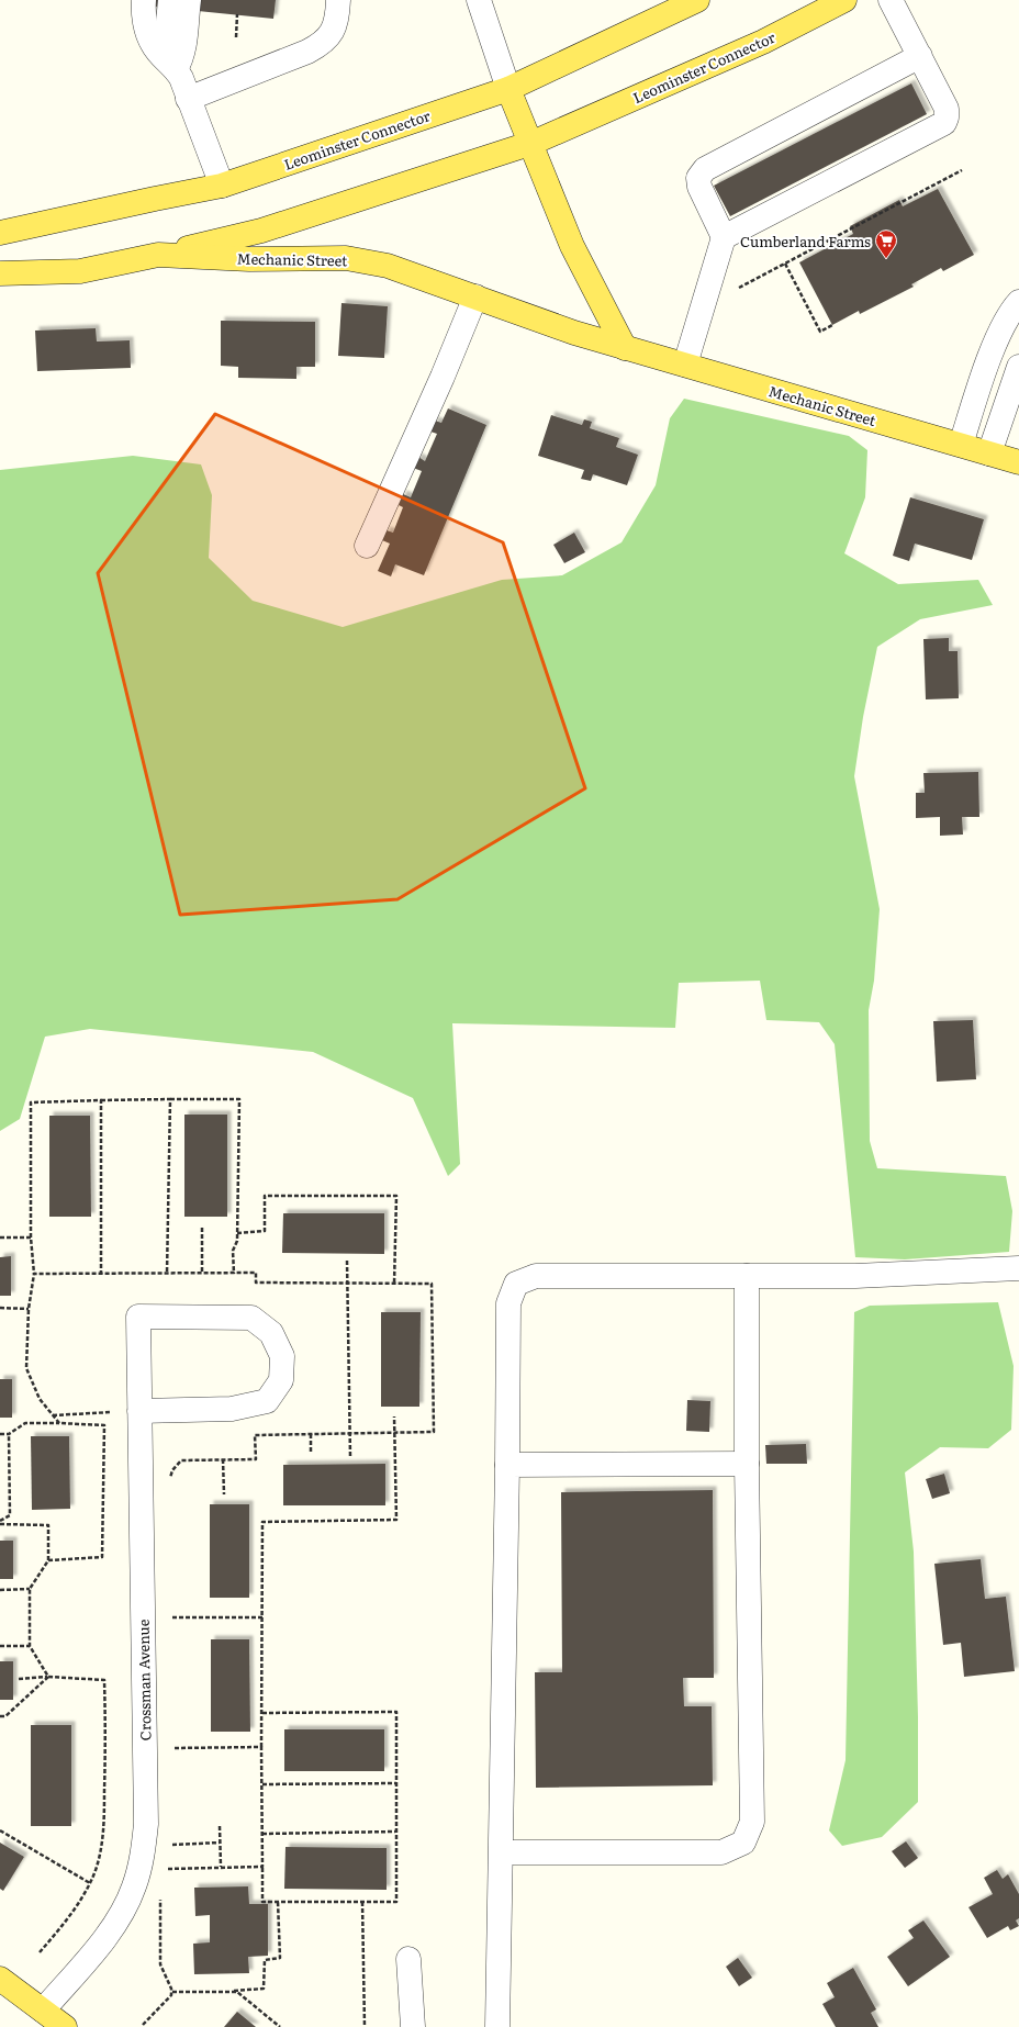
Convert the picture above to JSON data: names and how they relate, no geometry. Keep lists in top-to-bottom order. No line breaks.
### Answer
{"streets":{"main road":["Leominster Connector","Mechanic Street"],"street":["Crossman Avenue"]},"crossings":[["Leominster Connector","Mechanic Street"]],"places":{"supermarket":["Cumberland Farms"]}}
